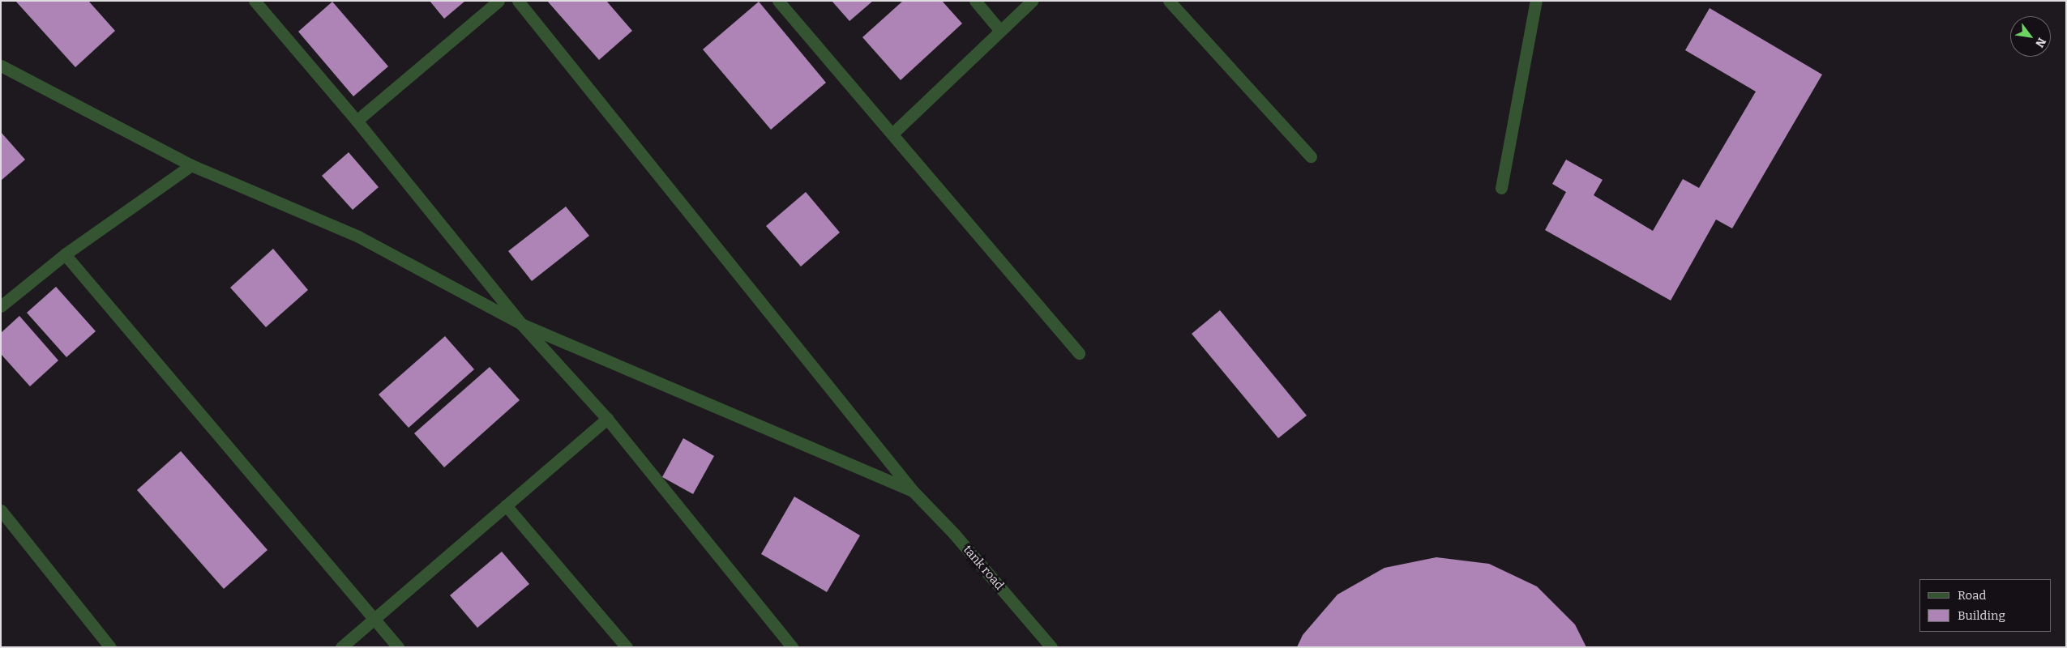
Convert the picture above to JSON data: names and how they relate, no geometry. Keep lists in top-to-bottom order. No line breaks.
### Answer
{"streets":{"street":["tank road"]},"legend":["Road","Building"],"north":"bottom right"}
